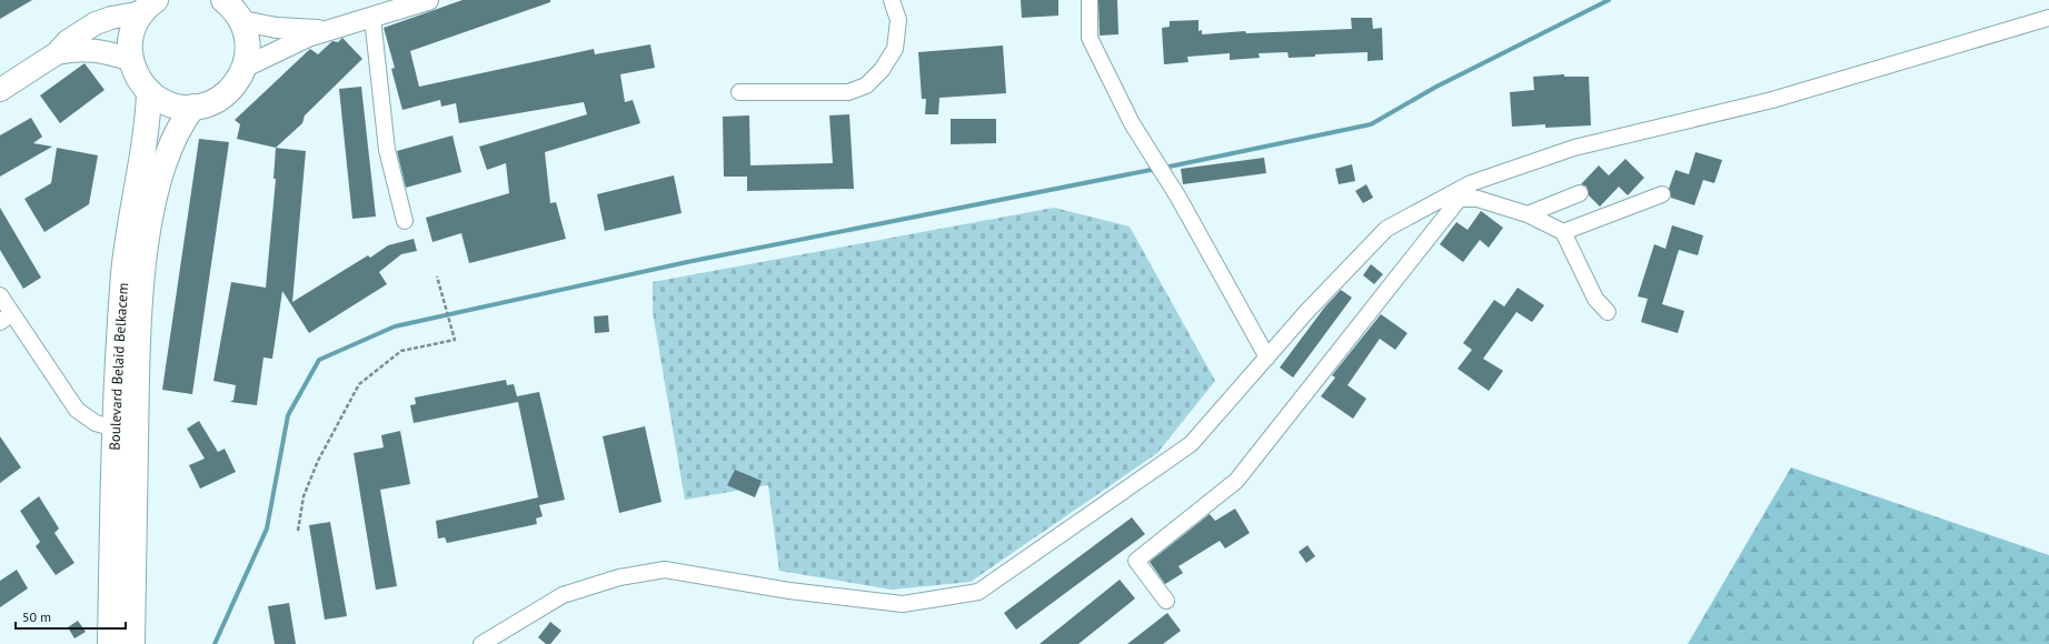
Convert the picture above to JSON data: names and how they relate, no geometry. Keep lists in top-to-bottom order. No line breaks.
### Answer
{"streets":{"main road":["Boulevard Belaid Belkacem"]},"scale_bar":"50 m"}
